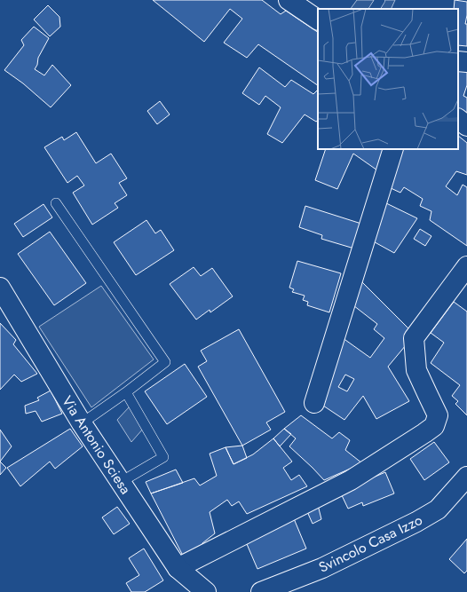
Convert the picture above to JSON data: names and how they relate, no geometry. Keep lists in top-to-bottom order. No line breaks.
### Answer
{"streets":{"street":["Via Antonio Sciesa","Svincolo Casa Izzo"]}}
